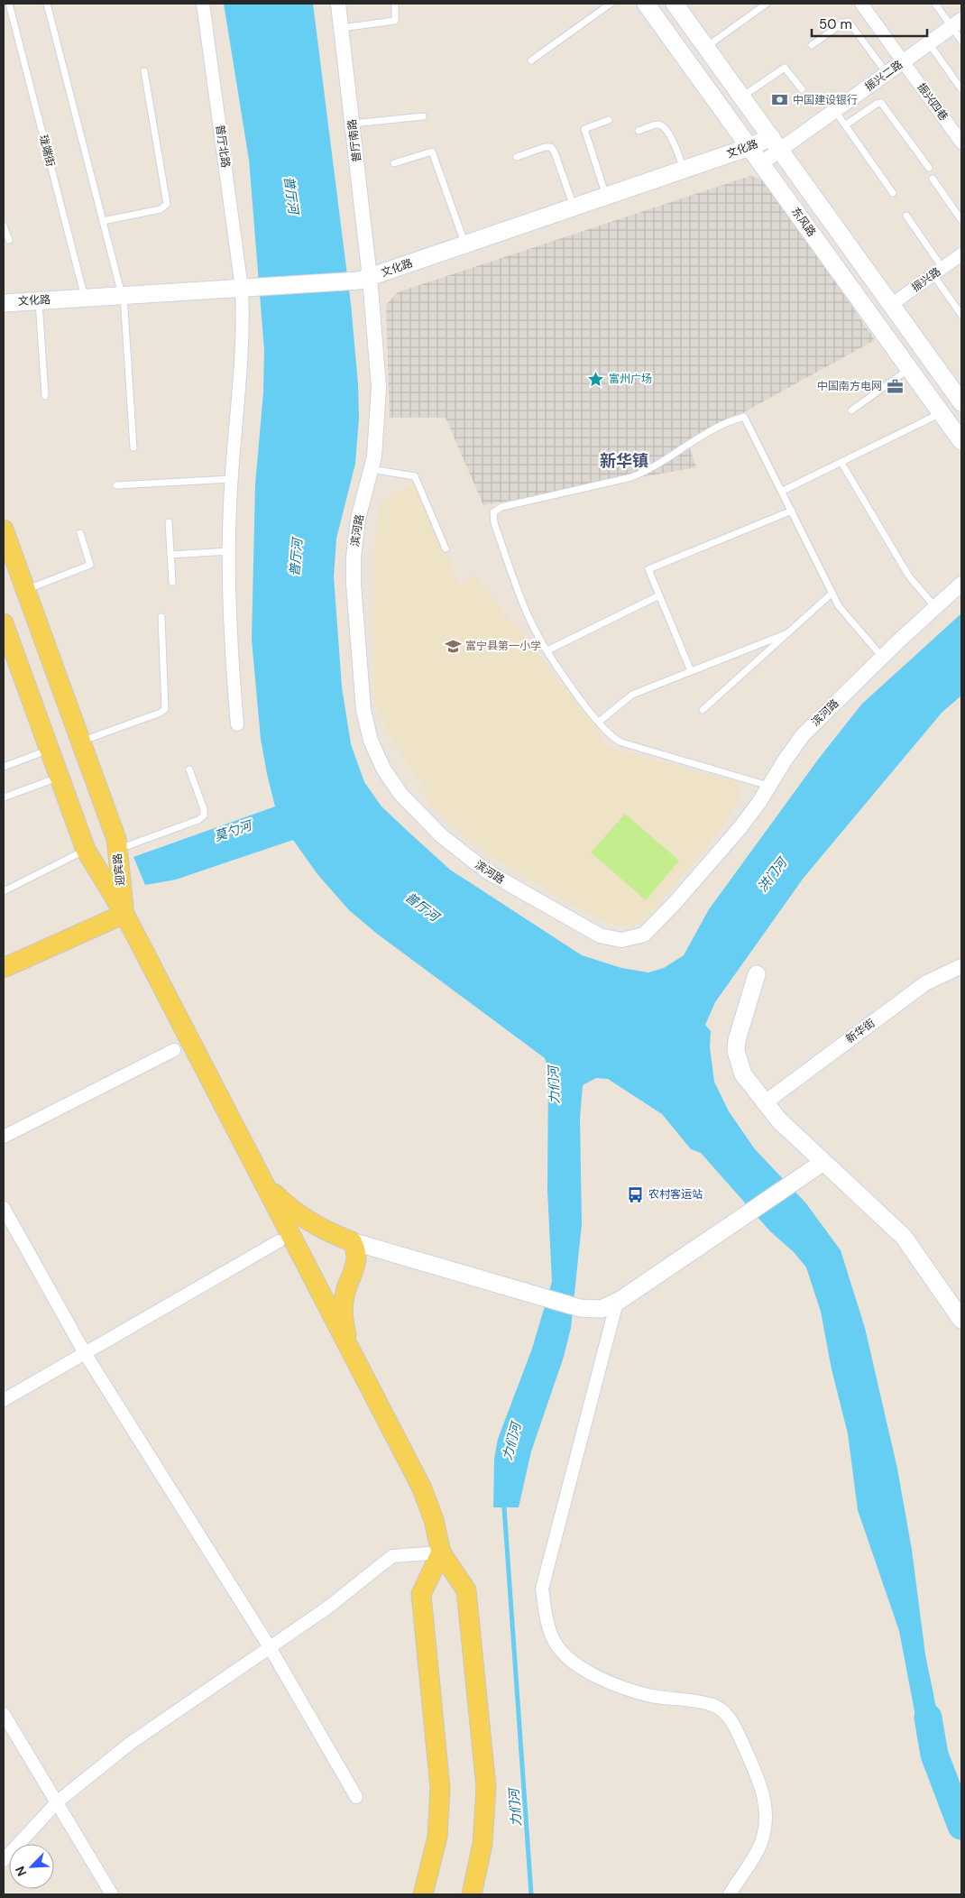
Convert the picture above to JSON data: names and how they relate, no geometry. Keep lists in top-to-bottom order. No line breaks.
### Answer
{"streets":{"main road":["文化路","东风路","迎宾路"],"street":["振兴二路","振兴四巷","普厅南路","普厅北路","振兴路","滨河路","新华街"],"lane":["珑端街"]},"crossings":[["振兴二路","振兴四巷"],["振兴二路","文化路"],["振兴二路","东风路"],["普厅南路","文化路"],["普厅南路","滨河路"],["普厅北路","文化路"],["文化路","珑端街"],["文化路","东风路"],["文化路","滨河路"],["东风路","振兴路"]],"districts":["新华镇"],"water":["普厅河","莫勺河","洪门河","力们河"],"places":{"bank":["中国建设银行"],"place":["富州广场"],"office":["中国南方电网"],"school or university":["富宁县第一小学"],"bus stop":["农村客运站"]},"scale_bar":"50 m","north":"bottom left"}
